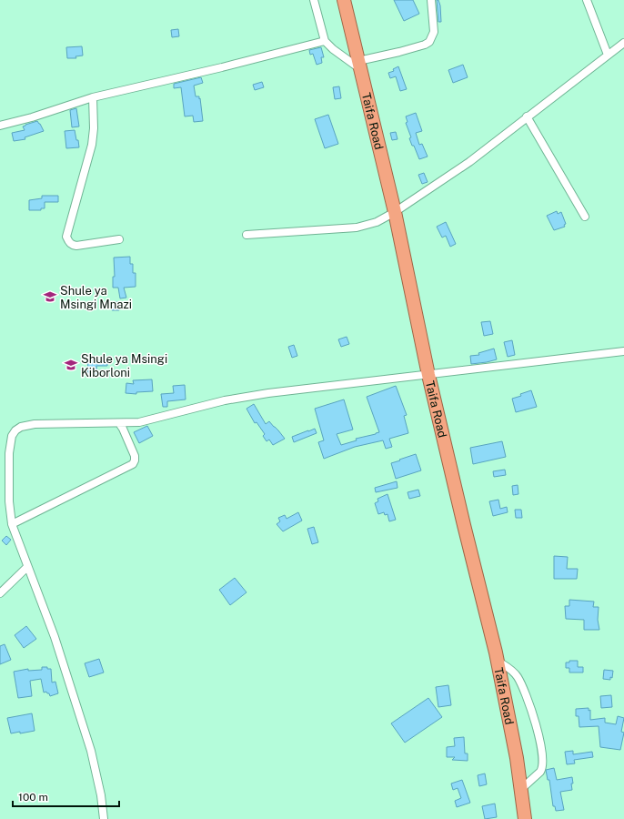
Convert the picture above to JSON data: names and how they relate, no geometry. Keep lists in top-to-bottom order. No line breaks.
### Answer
{"streets":{"highway":["Taifa Road"]},"places":{"school or university":["Shule ya Msingi Mnazi","Shule ya Msingi Kiborloni"]},"scale_bar":"100 m"}
